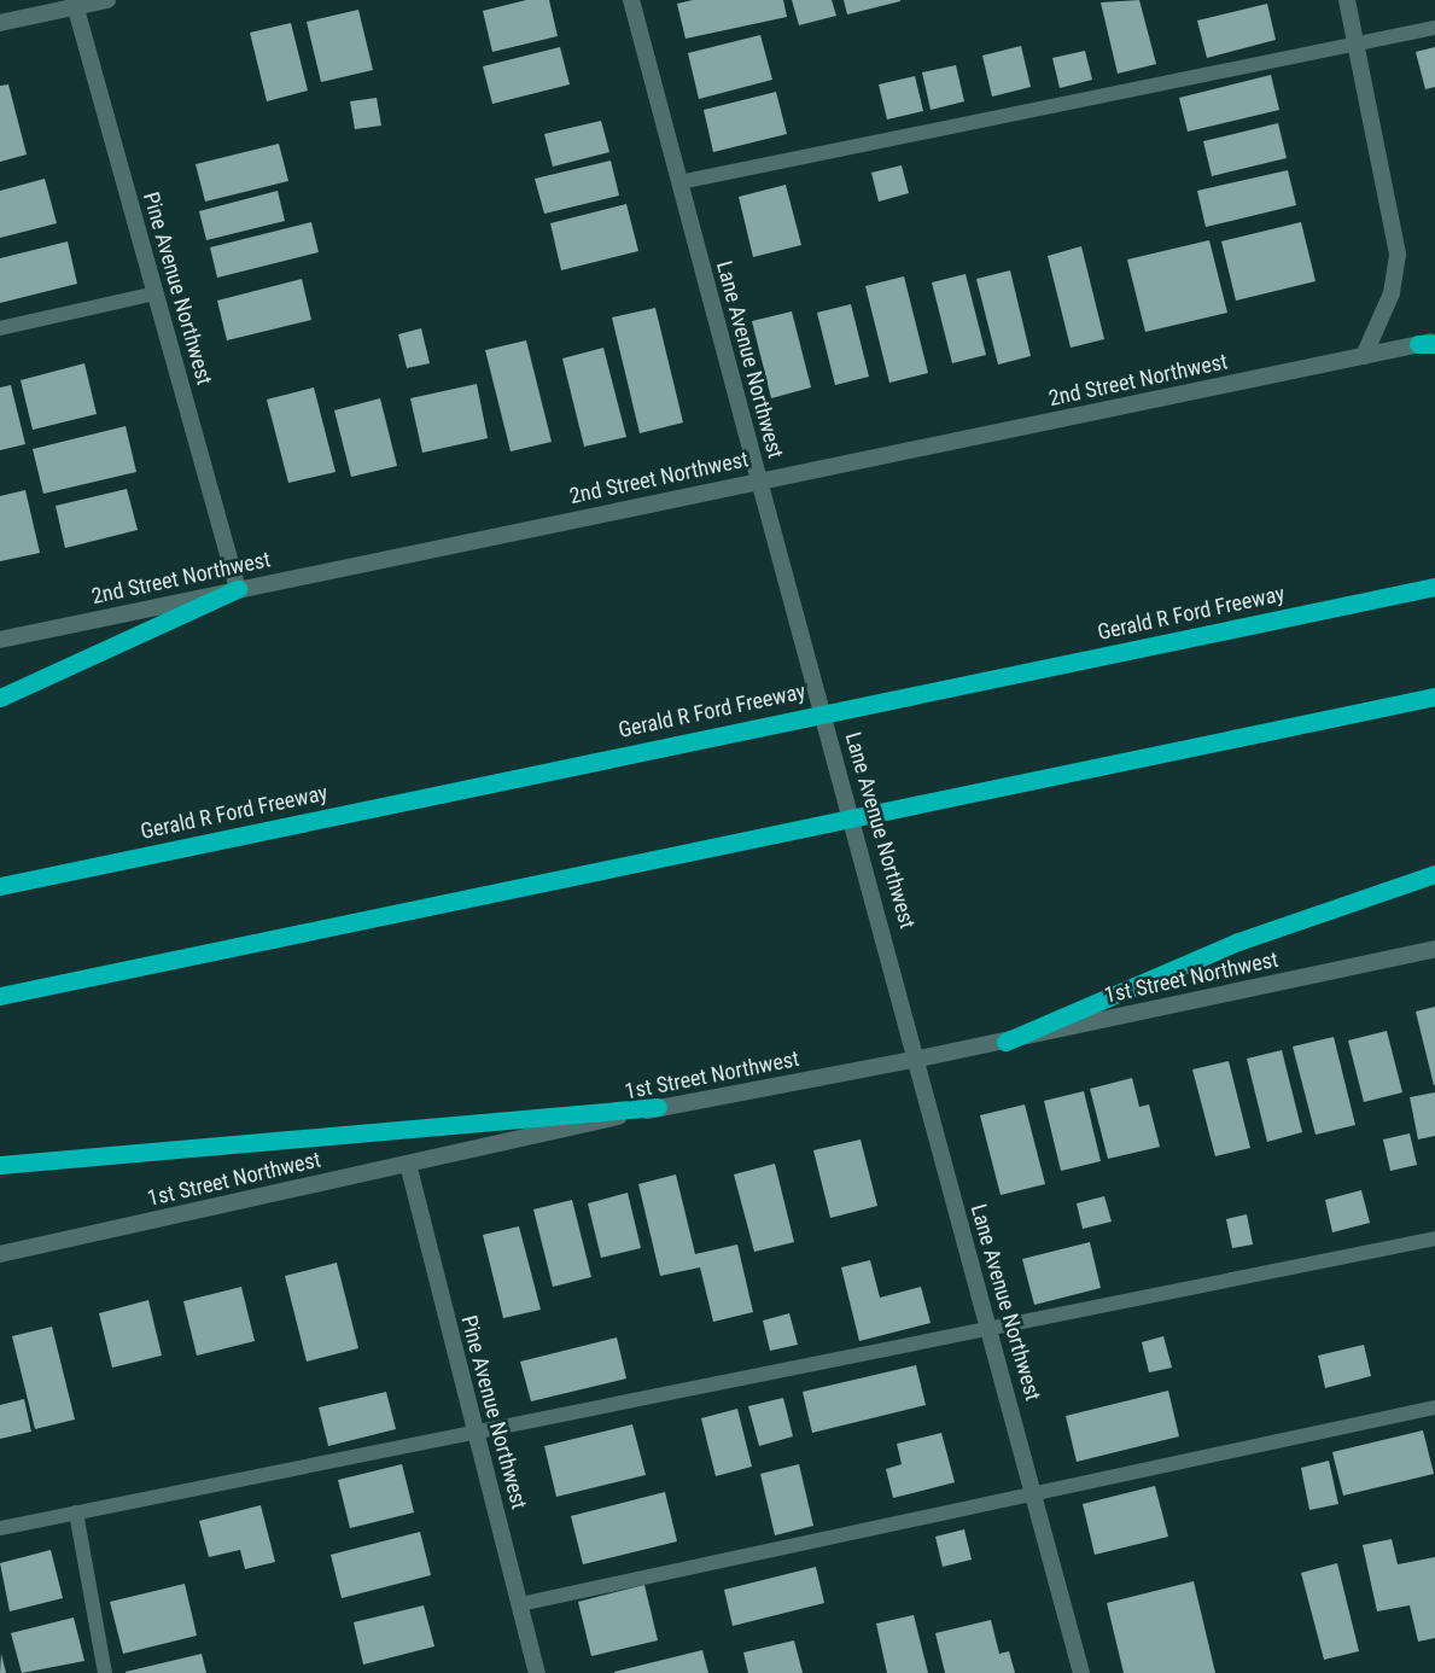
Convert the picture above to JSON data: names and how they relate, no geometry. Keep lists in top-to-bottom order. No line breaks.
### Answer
{"streets":{"highway":["Gerald R Ford Freeway"],"street":["Pine Avenue Northwest","Lane Avenue Northwest","2nd Street Northwest","1st Street Northwest"]},"crossings":[["Pine Avenue Northwest","2nd Street Northwest"],["Pine Avenue Northwest","1st Street Northwest"],["Lane Avenue Northwest","2nd Street Northwest"],["Lane Avenue Northwest","1st Street Northwest"]]}
